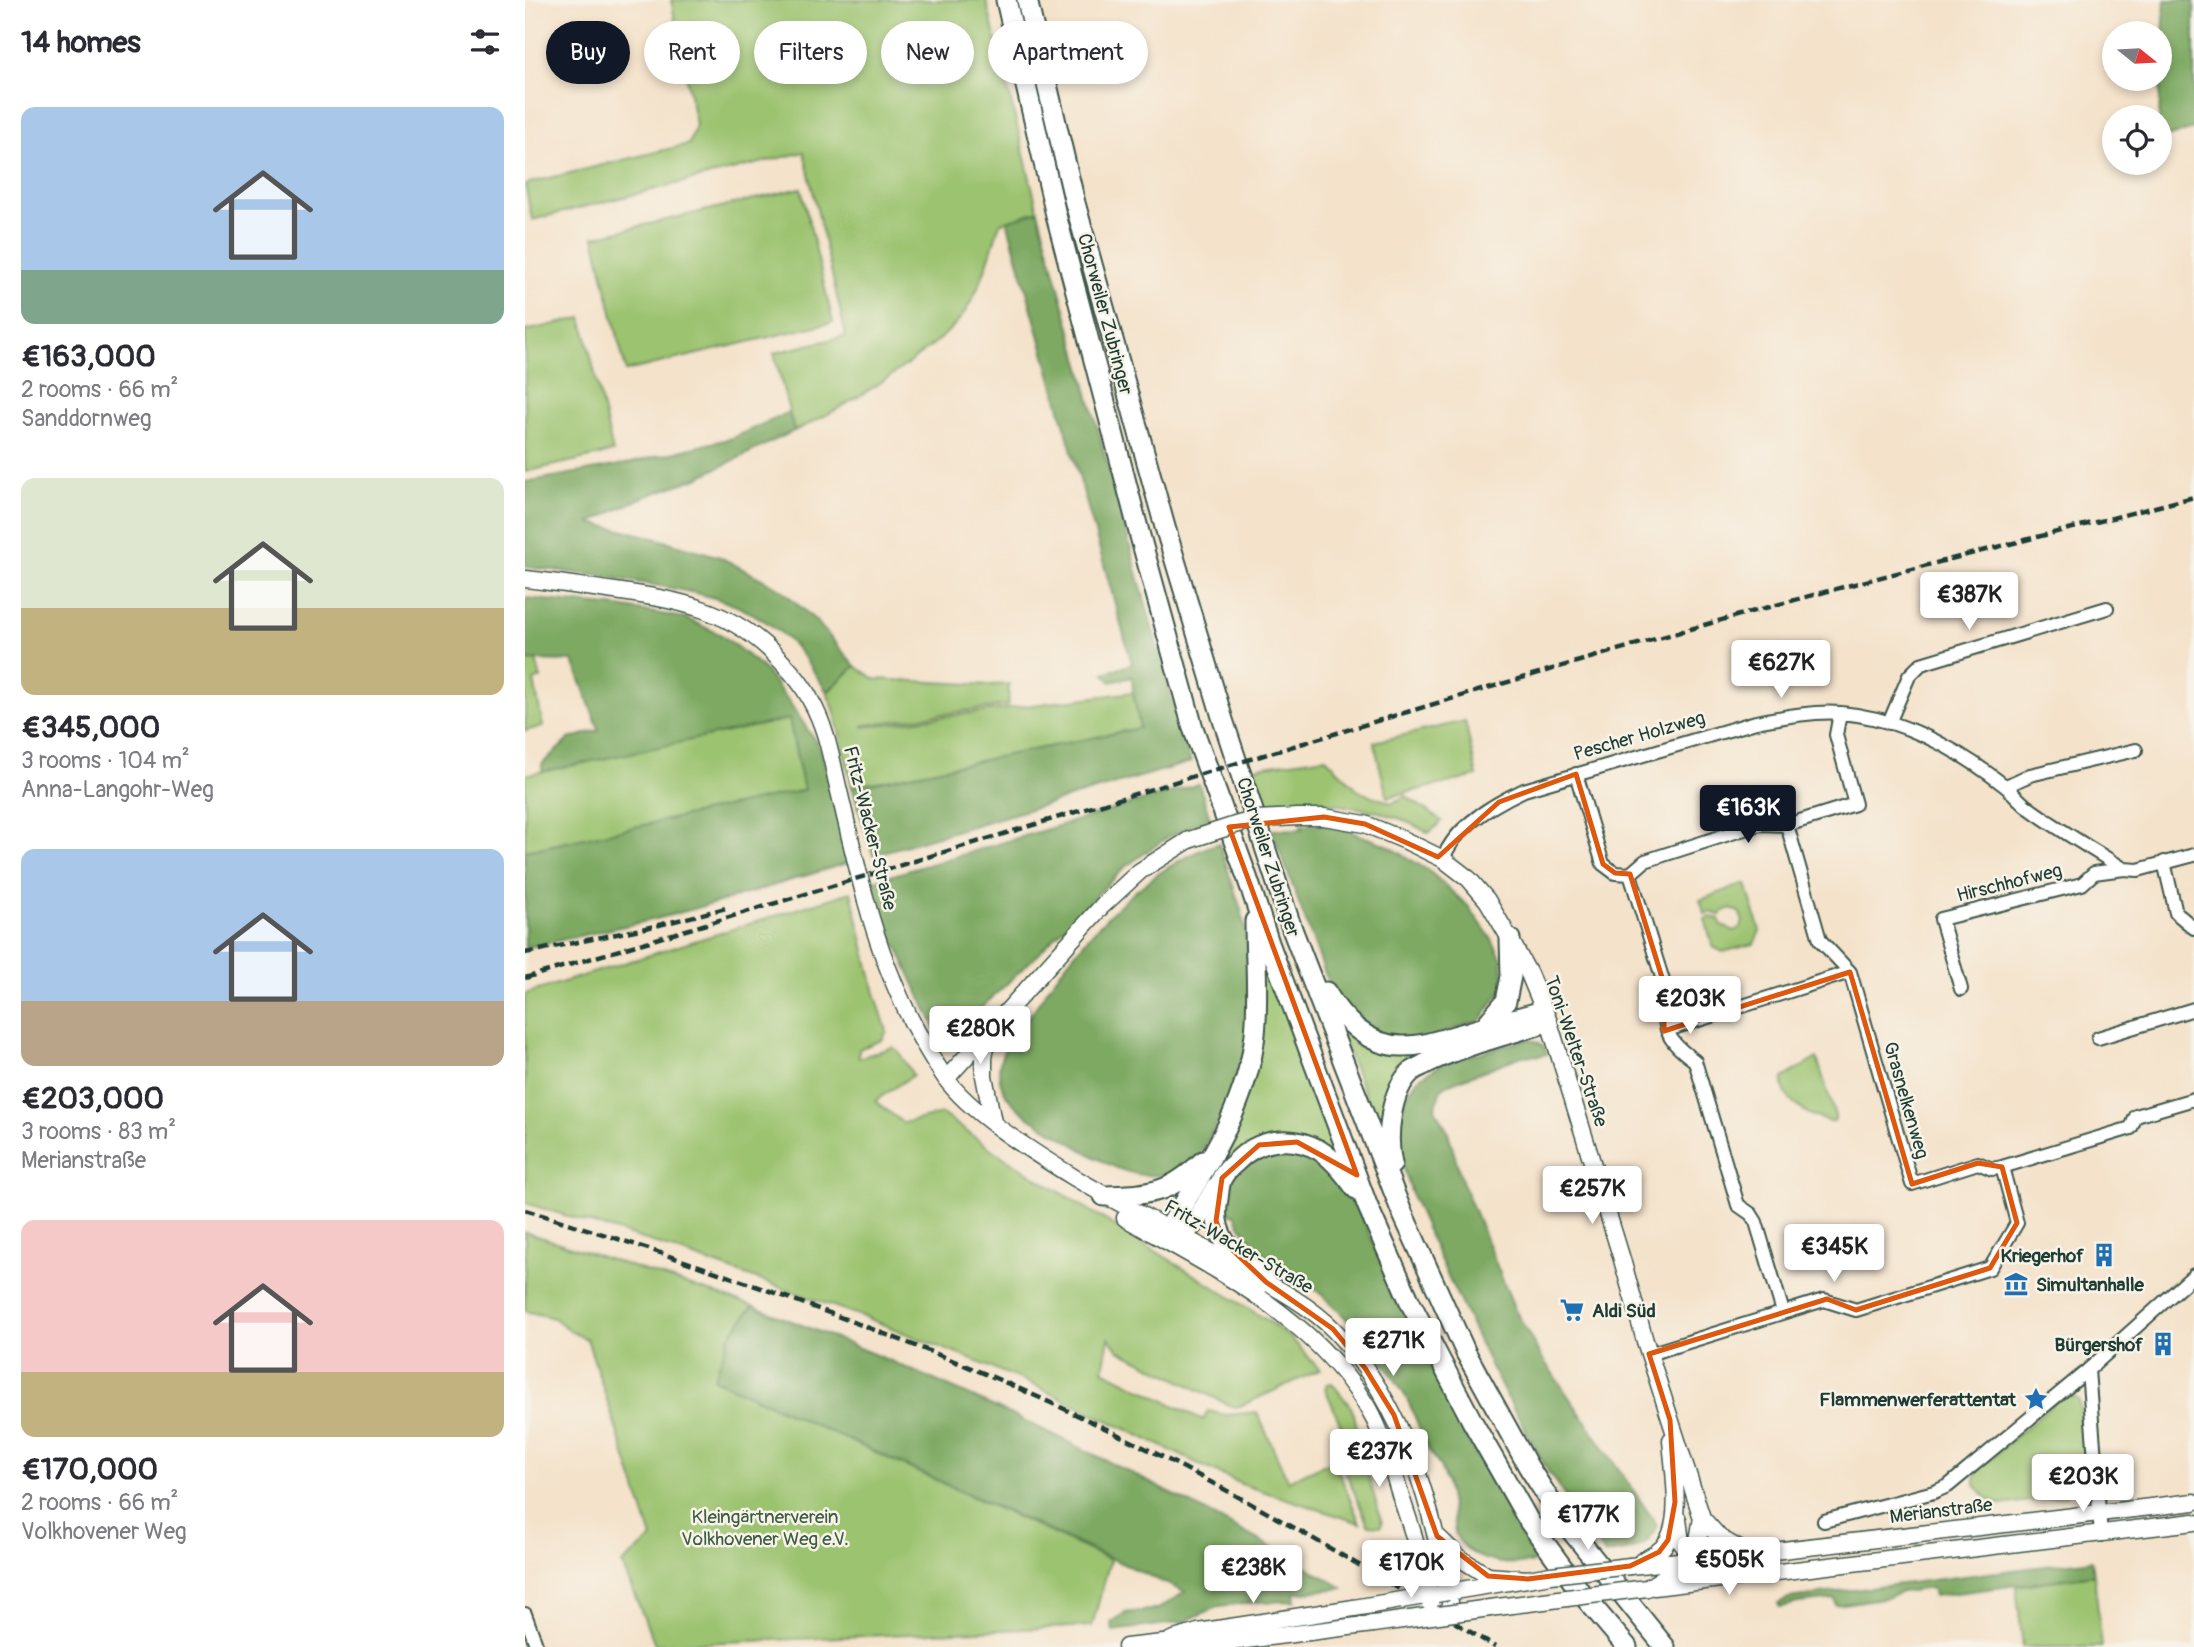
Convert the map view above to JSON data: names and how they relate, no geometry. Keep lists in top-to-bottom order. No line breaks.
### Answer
{"streets":{"highway":["Chorweiler Zubringer"],"street":["Pescher Holzweg","Fritz-Wacker-Straße","Hirschhofweg","Toni-Welter-Straße","Grasnelkenweg","Merianstraße"]},"crossings":[["Pescher Holzweg","Hirschhofweg"],["Pescher Holzweg","Toni-Welter-Straße"],["Fritz-Wacker-Straße","Toni-Welter-Straße"],["Toni-Welter-Straße","Merianstraße"]],"parks":["Kleingärtnerverein Volkhovener Weg e.V."],"places":{"building":["Kriegerhof","Bürgershof"],"museum":["Simultanhalle"],"supermarket":["Aldi Süd"],"place":["Flammenwerferattentat"]},"north":"right","page":{"heading":"14 homes","chip":["Buy","Rent","Filters","New","Apartment"],"list":[{"name":"€163,000","note":"2 rooms · 66 m² · Sanddornweg"},{"name":"€345,000","note":"3 rooms · 104 m² · Anna-Langohr-Weg"},{"name":"€203,000","note":"3 rooms · 83 m² · Merianstraße"},{"name":"€170,000","note":"2 rooms · 66 m² · Volkhovener Weg"}],"price":["€387K","€627K","€163K","€203K","€280K","€257K","€345K","€271K","€237K","€203K","€177K","€505K","€170K","€238K"]}}
